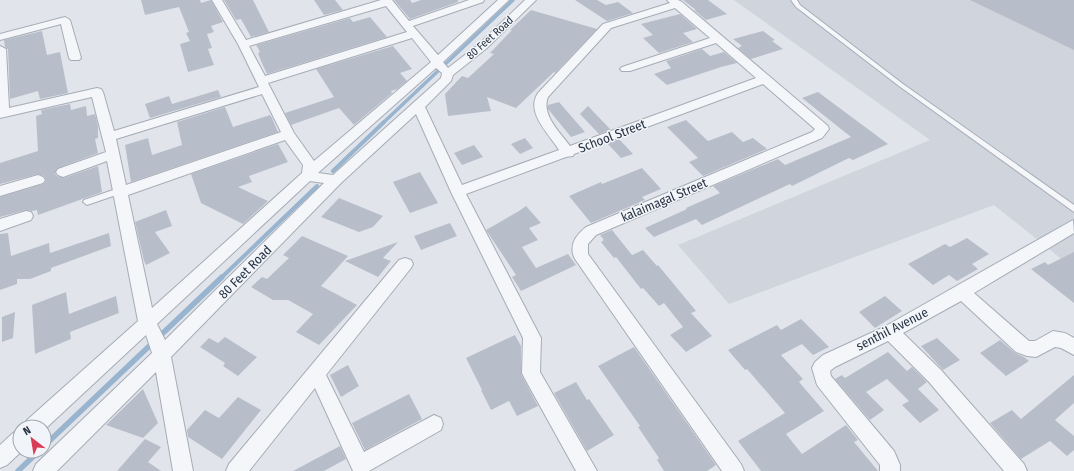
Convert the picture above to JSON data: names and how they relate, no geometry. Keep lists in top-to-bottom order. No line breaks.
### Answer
{"streets":{"street":["80 Feet Road","School Street","kalaimagal Street","senthil Avenue"]},"crossings":[["School Street","kalaimagal Street"]],"north":"top left"}
